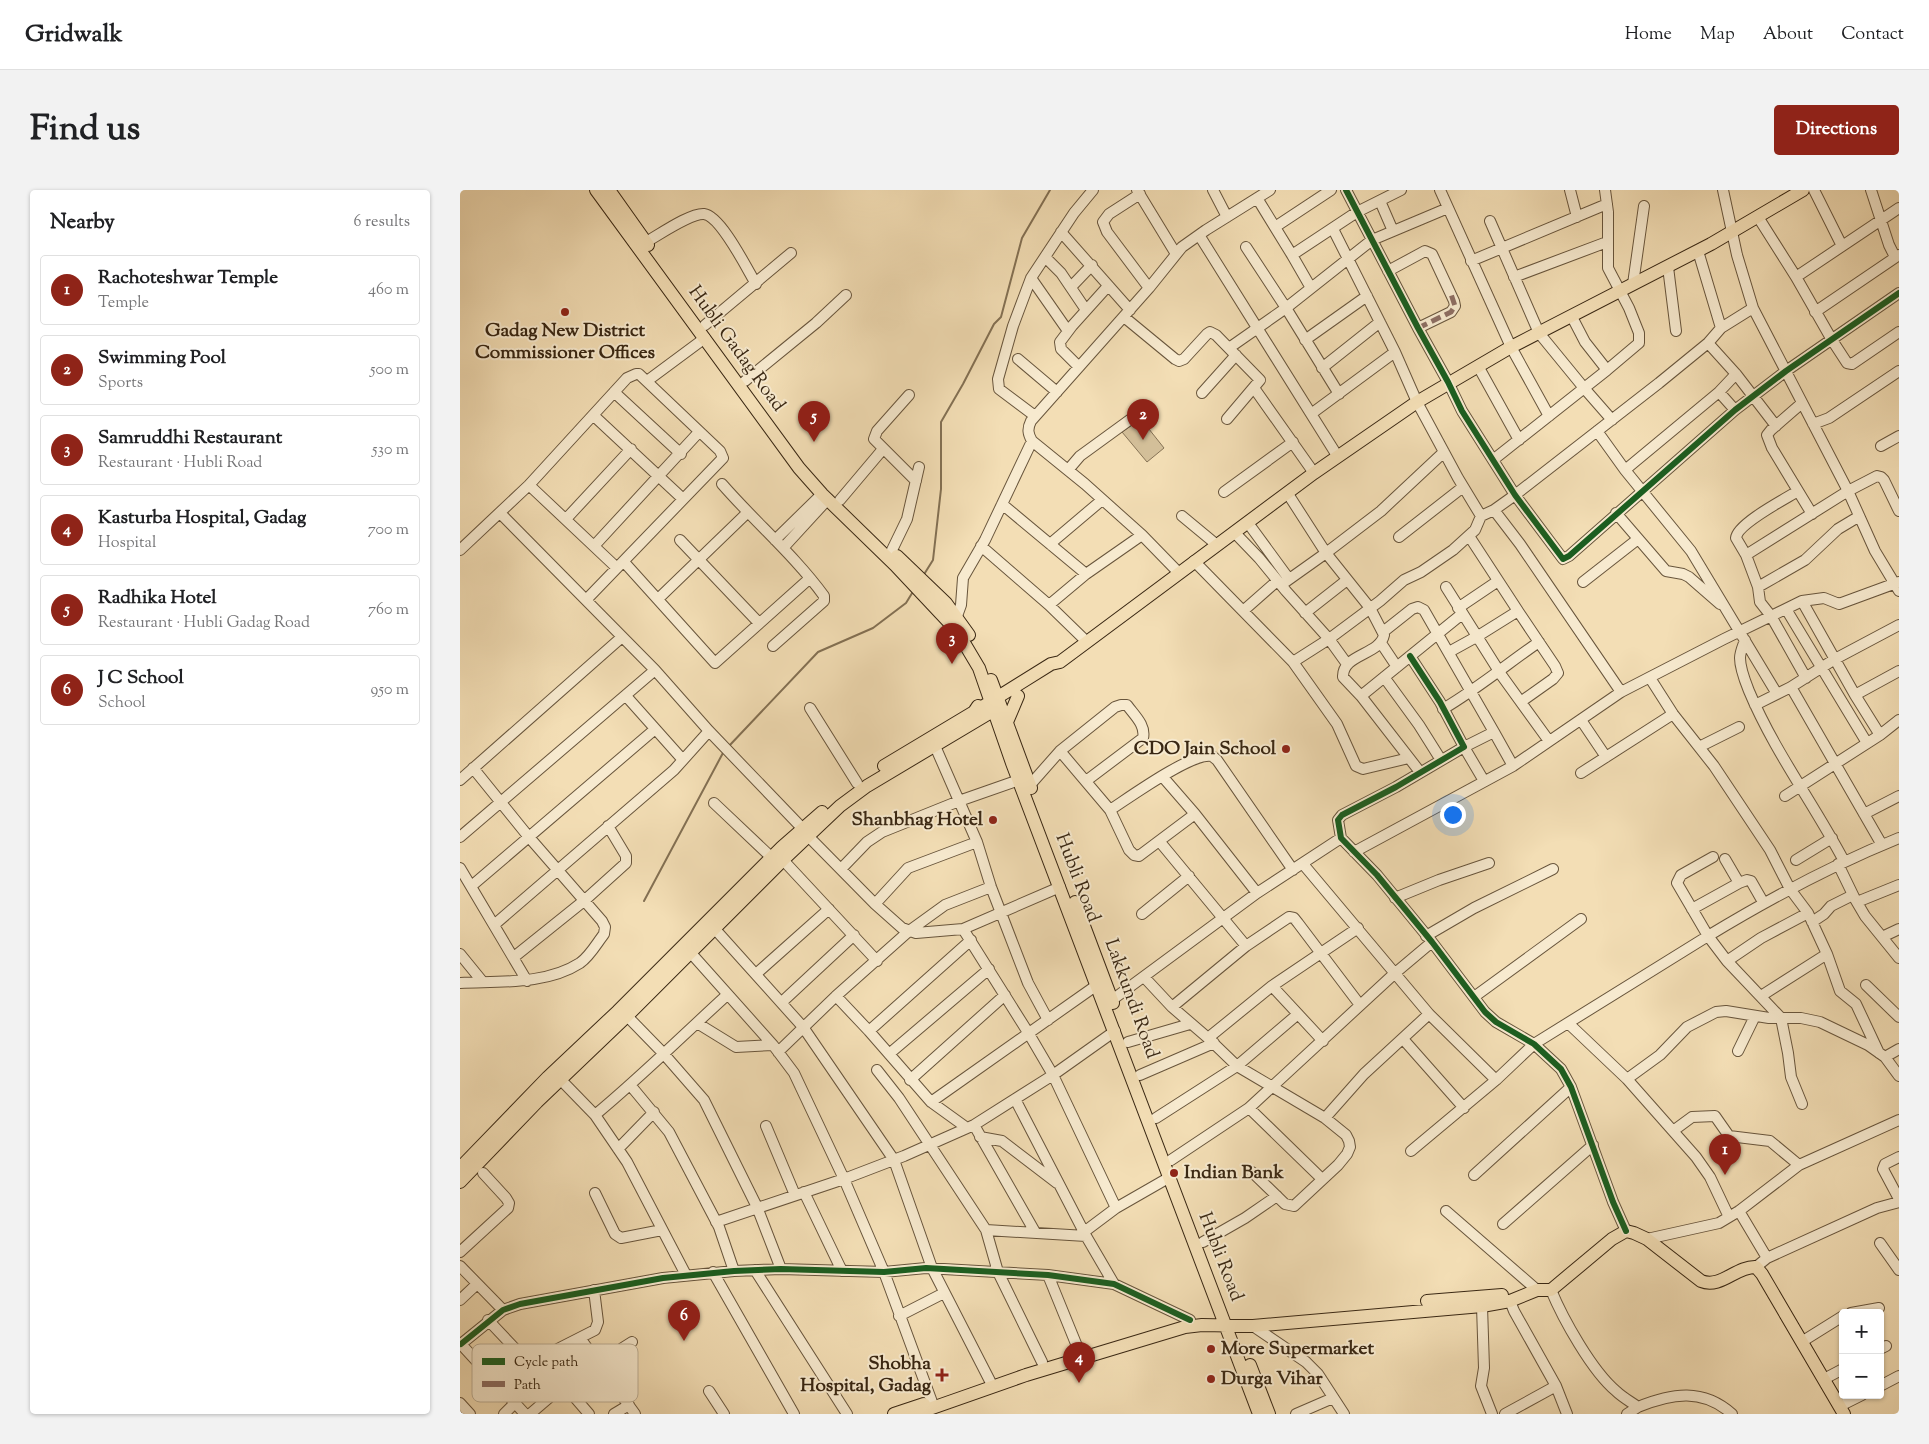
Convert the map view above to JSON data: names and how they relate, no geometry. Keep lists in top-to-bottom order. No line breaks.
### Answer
{"streets":{"main road":["Hubli Gadag Road","Hubli Road","Lakkundi Road"]},"crossings":[["Hubli Road","Lakkundi Road"]],"places":{"other":["Gadag New District Commissioner Offices","CDO Jain School","Shanbhag Hotel","Indian Bank","More Supermarket","Durga Vihar"],"health":["Shobha Hospital, Gadag"]},"legend":["Cycle path","Path"],"page":{"header":"Gridwalk","nav":["Home","Map","About","Contact"],"title":"Find us","buttons":"Directions","heading":["Nearby","6 results"],"list":[{"mark":"1","name":"Rachoteshwar Temple","note":"Temple","value":"460 m"},{"mark":"2","name":"Swimming Pool","note":"Sports","value":"500 m"},{"mark":"3","name":"Samruddhi Restaurant","note":"Restaurant · Hubli Road","value":"530 m"},{"mark":"4","name":"Kasturba Hospital, Gadag","note":"Hospital","value":"700 m"},{"mark":"5","name":"Radhika Hotel","note":"Restaurant · Hubli Gadag Road","value":"760 m"},{"mark":"6","name":"J C School","note":"School","value":"950 m"}],"pins":["2","5","3","1","6","4"],"map_buttons":["+","−"]}}
